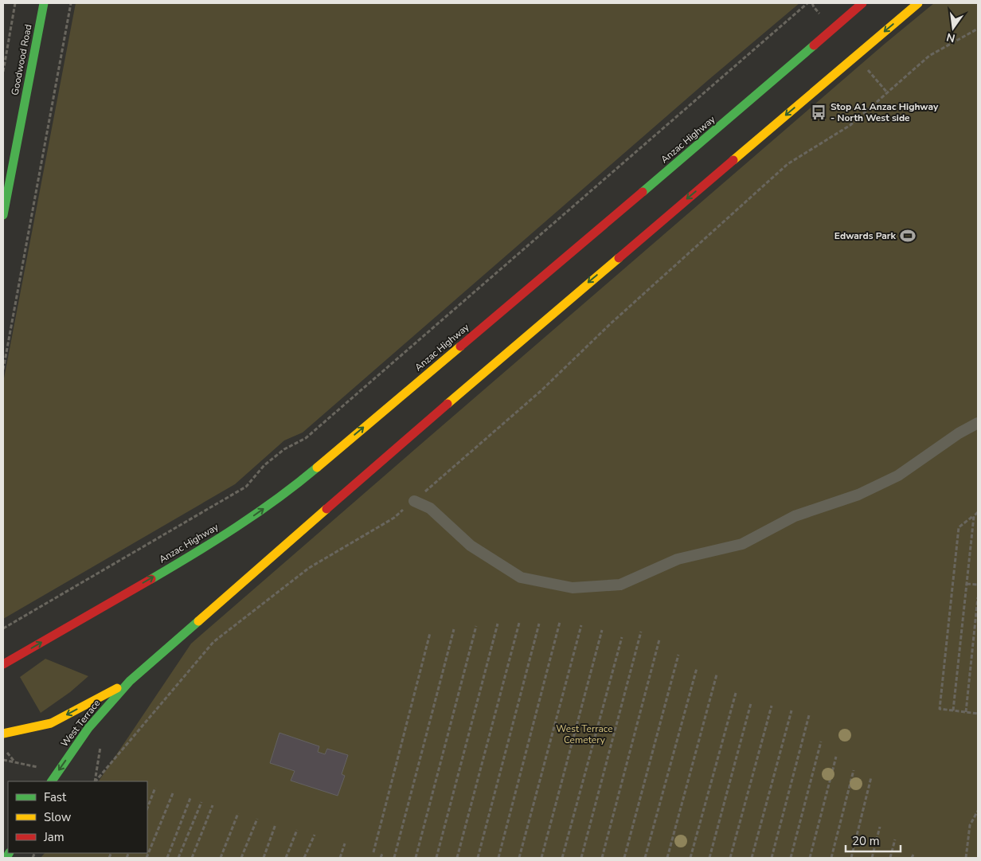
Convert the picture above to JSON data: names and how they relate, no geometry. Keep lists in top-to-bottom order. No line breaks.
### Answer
{"streets":{"main road":["Goodwood Road","Anzac Highway","West Terrace"]},"one_way":["West Terrace"],"parks":["West Terrace Cemetery"],"places":{"bus stop":["Stop A1 Anzac Highway - North West side"],"sports":["Edwards Park"]},"legend":["Fast","Slow","Jam"],"scale_bar":"20 m","north":"bottom"}
